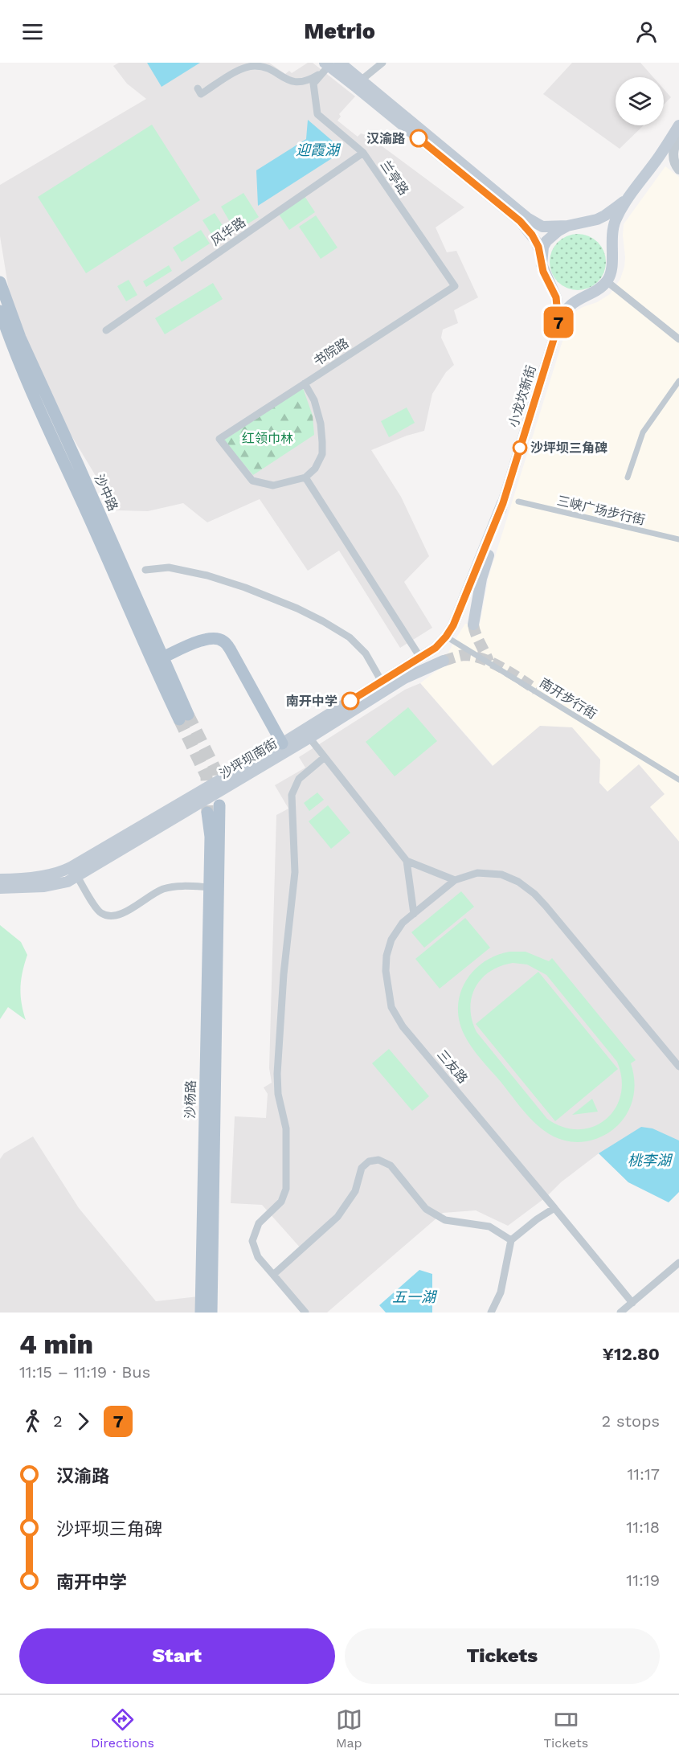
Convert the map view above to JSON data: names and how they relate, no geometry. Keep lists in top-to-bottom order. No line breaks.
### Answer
{"streets":{"main road":["小龙坎新街","沙中路","沙坪坝南街","沙杨路"],"street":["兰亭路","风华路","书院路","三峡广场步行街","南开步行街","三友路"]},"crossings":[["兰亭路","风华路"],["兰亭路","书院路"],["小龙坎新街","南开步行街"],["小龙坎新街","沙坪坝南街"],["南开步行街","沙坪坝南街"]],"water":["迎霞湖","桃李湖","五一湖"],"parks":["红领巾林"],"places":["汉渝路","沙坪坝三角碑","南开中学"],"lines":["bus line 7"],"page":{"header":"Metrio","on_map":"7","heading":["4 min","11:15 – 11:19 · Bus","¥12.80"],"legs":["2","7","2 stops"],"list":[{"name":"汉渝路","value":"11:17"},{"name":"沙坪坝三角碑","value":"11:18"},{"name":"南开中学","value":"11:19"}],"buttons":["Start","Tickets"],"tabs":["Directions","Map","Tickets"]}}
